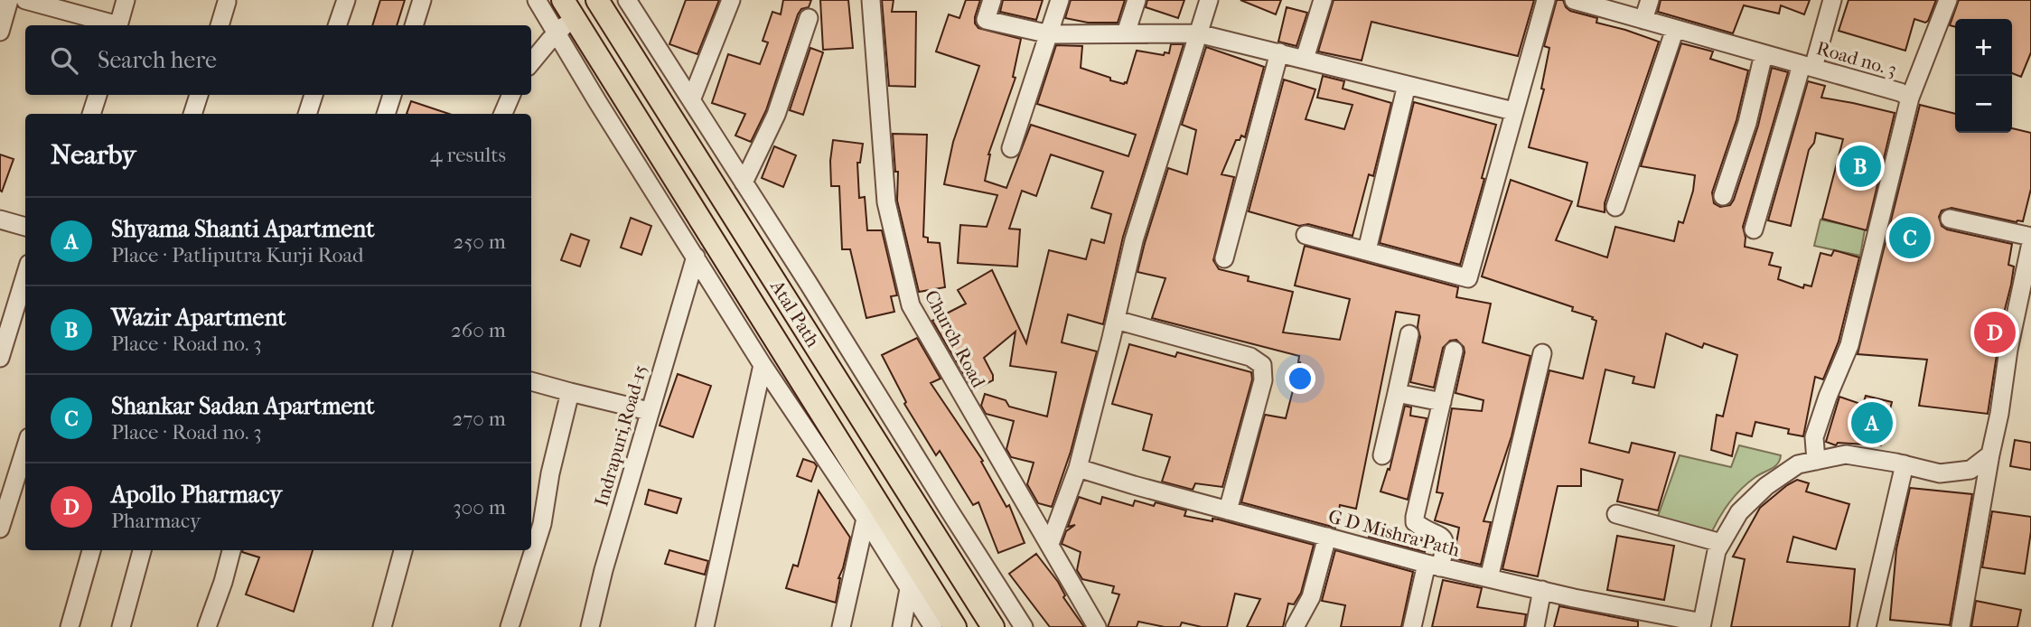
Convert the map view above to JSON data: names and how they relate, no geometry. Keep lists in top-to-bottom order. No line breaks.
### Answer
{"streets":{"main road":["Atal Path"],"street":["Road no. 3","Church Road","Indrapuri,Road-15","G D Mishra Path"]},"page":{"map_buttons":["+","−"],"search":"Search here","heading":["Nearby","4 results"],"pins":["B","C","D","A"],"list":[{"mark":"A","name":"Shyama Shanti Apartment","note":"Place · Patliputra Kurji Road","value":"250 m"},{"mark":"B","name":"Wazir Apartment","note":"Place · Road no. 3","value":"260 m"},{"mark":"C","name":"Shankar Sadan Apartment","note":"Place · Road no. 3","value":"270 m"},{"mark":"D","name":"Apollo Pharmacy","note":"Pharmacy","value":"300 m"}]}}
